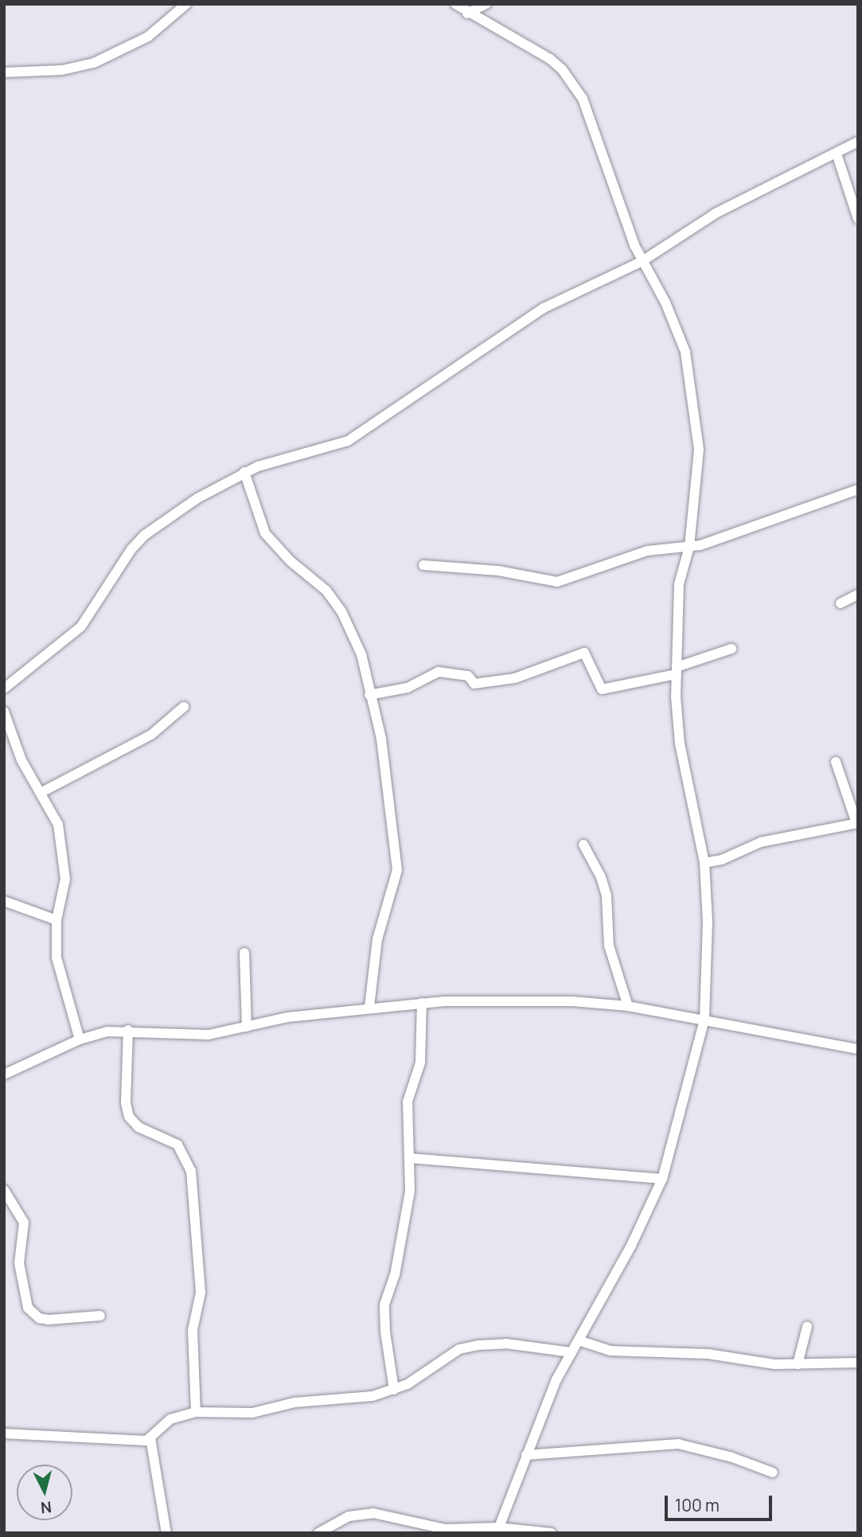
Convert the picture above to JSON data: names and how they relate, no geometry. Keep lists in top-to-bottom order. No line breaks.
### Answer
{"scale_bar":"100 m","north":"bottom"}
